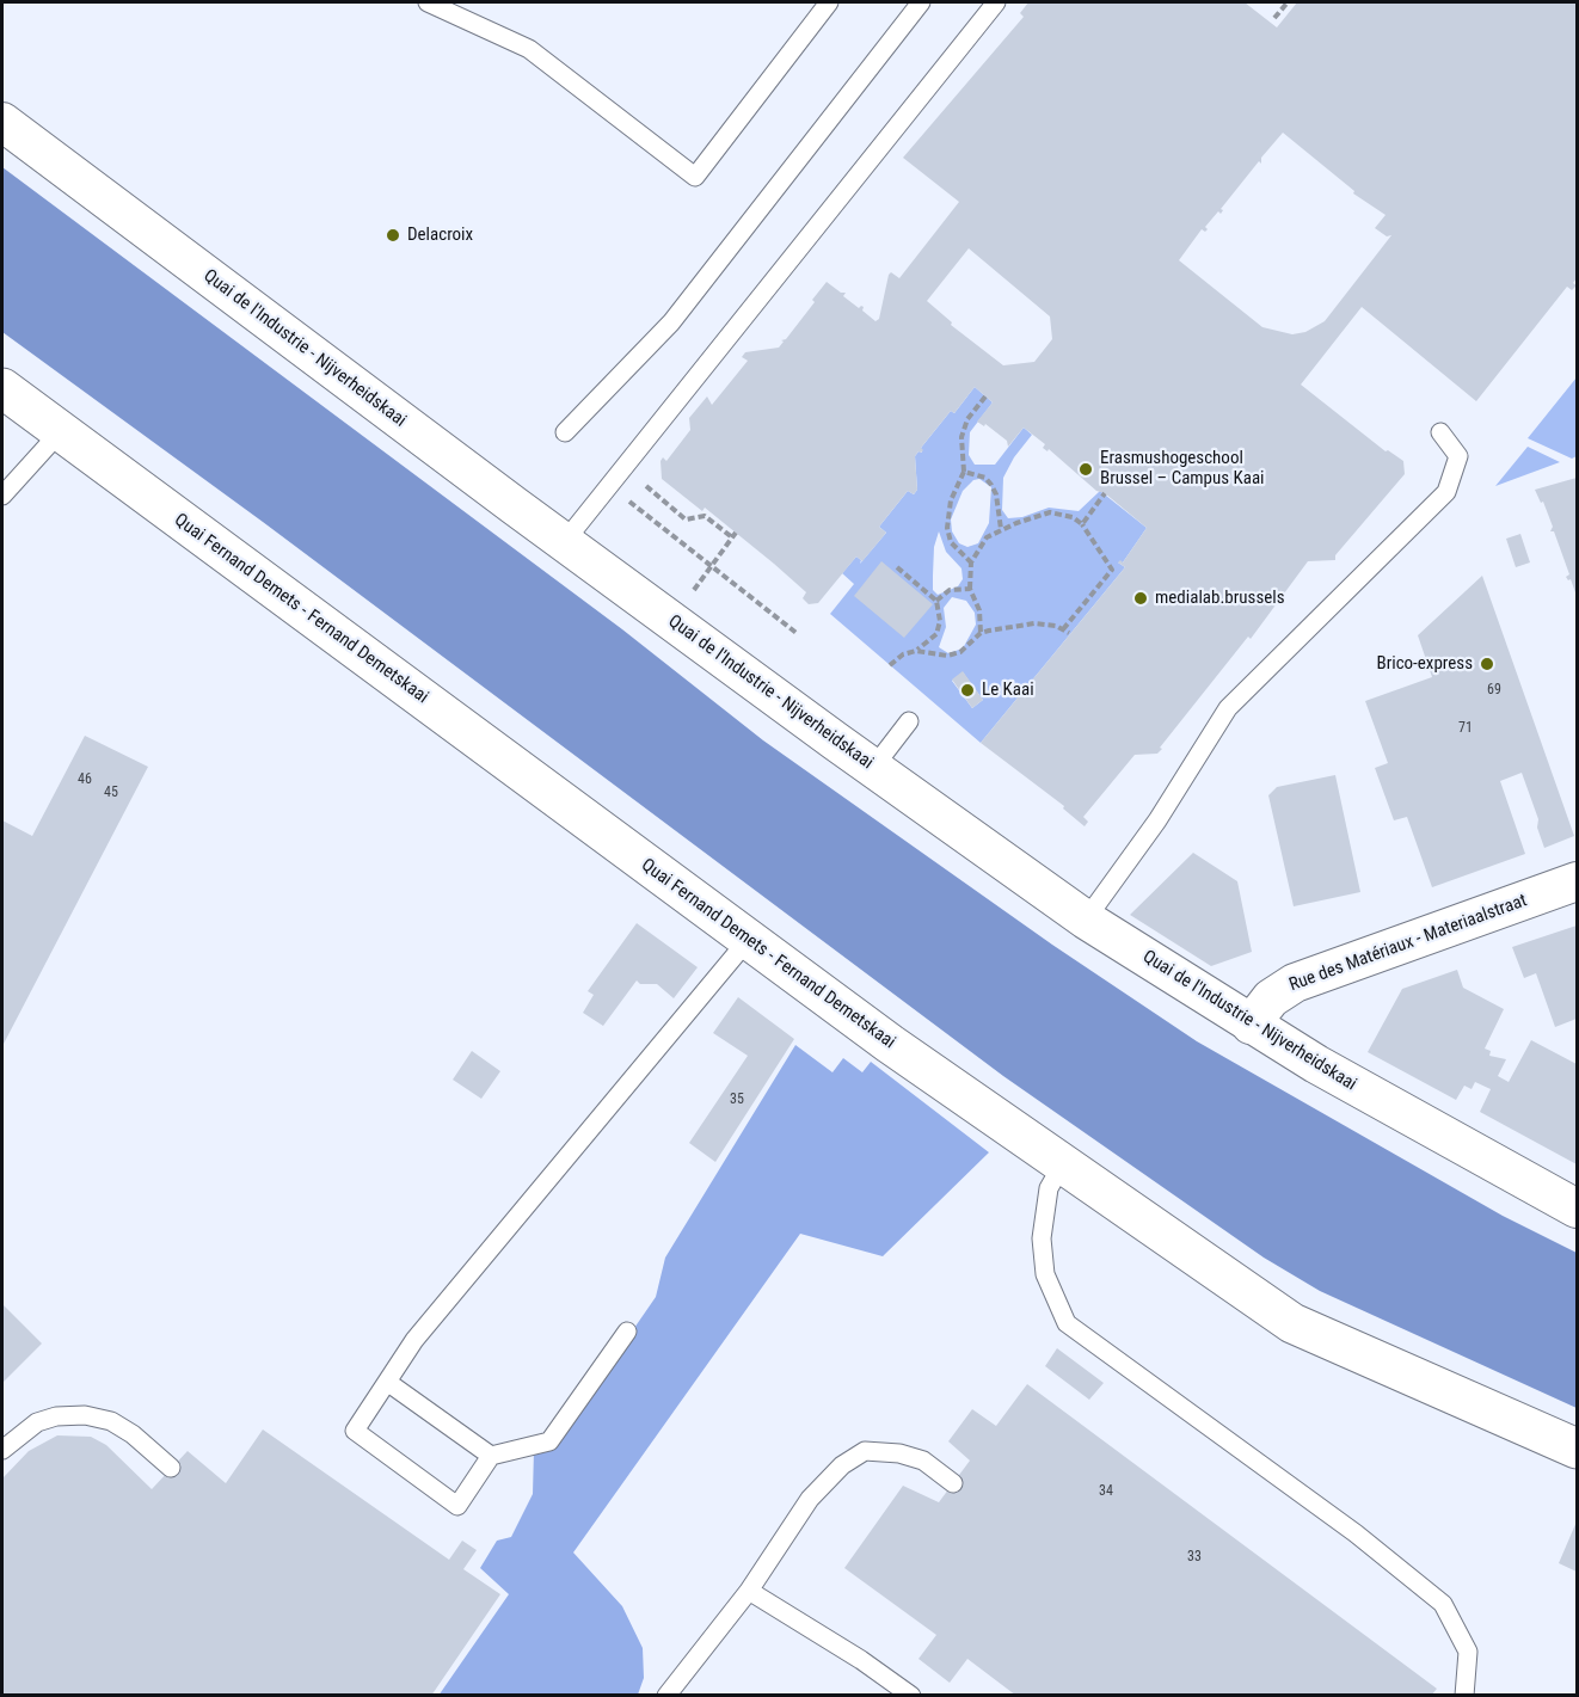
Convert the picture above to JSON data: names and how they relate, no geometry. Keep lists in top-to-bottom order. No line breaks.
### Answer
{"streets":{"street":["Quai de l'Industrie - Nijverheidskaai","Quai Fernand Demets - Fernand Demetskaai","Rue des Matériaux - Materiaalstraat"]},"crossings":[["Quai de l'Industrie - Nijverheidskaai","Rue des Matériaux - Materiaalstraat"]],"places":["Delacroix","Erasmushogeschool Brussel – Campus Kaai","medialab.brussels","Brico-express","Le Kaai"],"house_numbers":["69","71","46","45","35","34","33"]}
